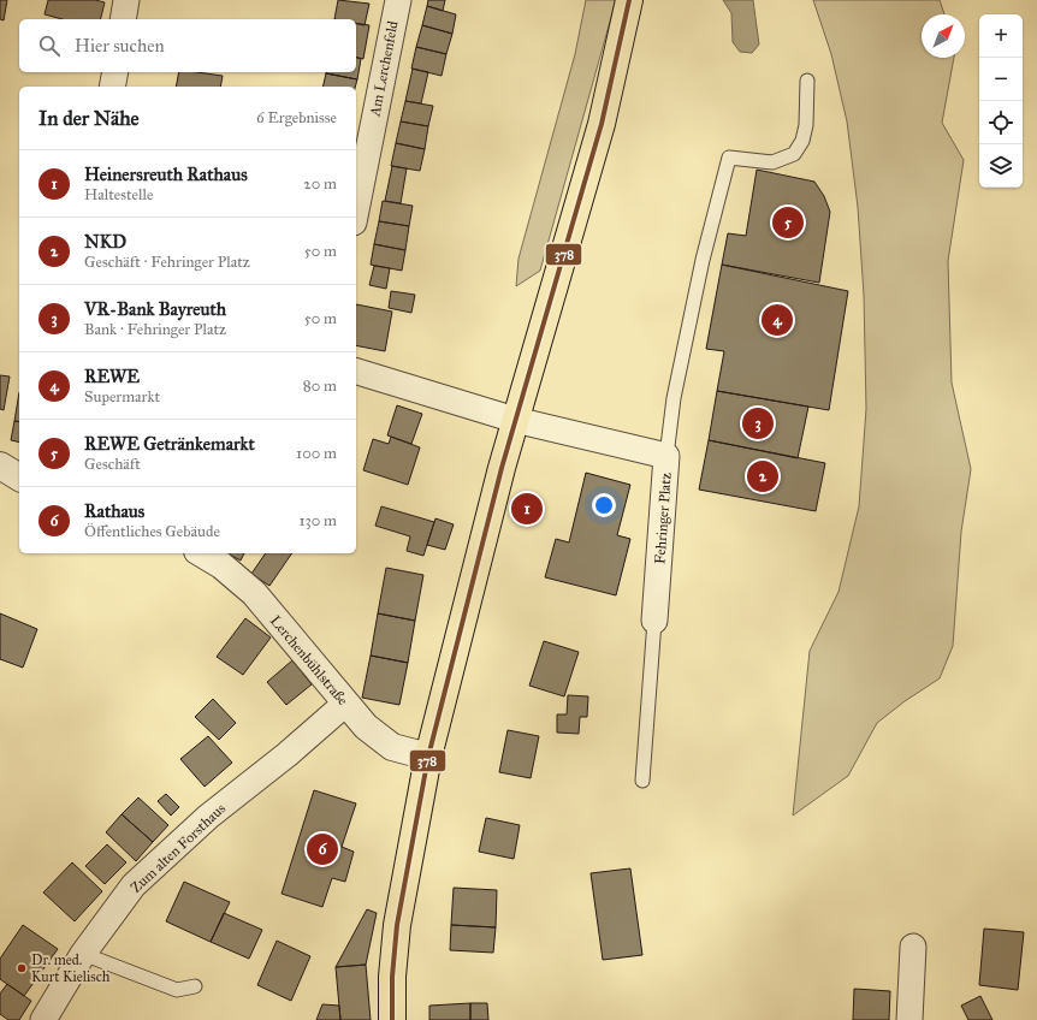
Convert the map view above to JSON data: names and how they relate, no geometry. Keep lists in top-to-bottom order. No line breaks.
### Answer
{"streets":{"street":["Am Lerchenfeld","Fehringer Platz","Lerchenbühlstraße","Zum alten Forsthaus"]},"crossings":[["Lerchenbühlstraße","Zum alten Forsthaus"]],"places":["Dr. med. Kurt Kielisch"],"lines":["transit line 378"],"north":"top right","page":{"map_buttons":["+","−"],"search":"Hier suchen","heading":["In der Nähe","6 Ergebnisse"],"list":[{"mark":"1","name":"Heinersreuth Rathaus","note":"Haltestelle","value":"20 m"},{"mark":"2","name":"NKD","note":"Geschäft · Fehringer Platz","value":"50 m"},{"mark":"3","name":"VR-Bank Bayreuth","note":"Bank · Fehringer Platz","value":"50 m"},{"mark":"4","name":"REWE","note":"Supermarkt","value":"80 m"},{"mark":"5","name":"REWE Getränkemarkt","note":"Geschäft","value":"100 m"},{"mark":"6","name":"Rathaus","note":"Öffentliches Gebäude","value":"130 m"}],"pins":["5","4","3","2","1","6"]}}
